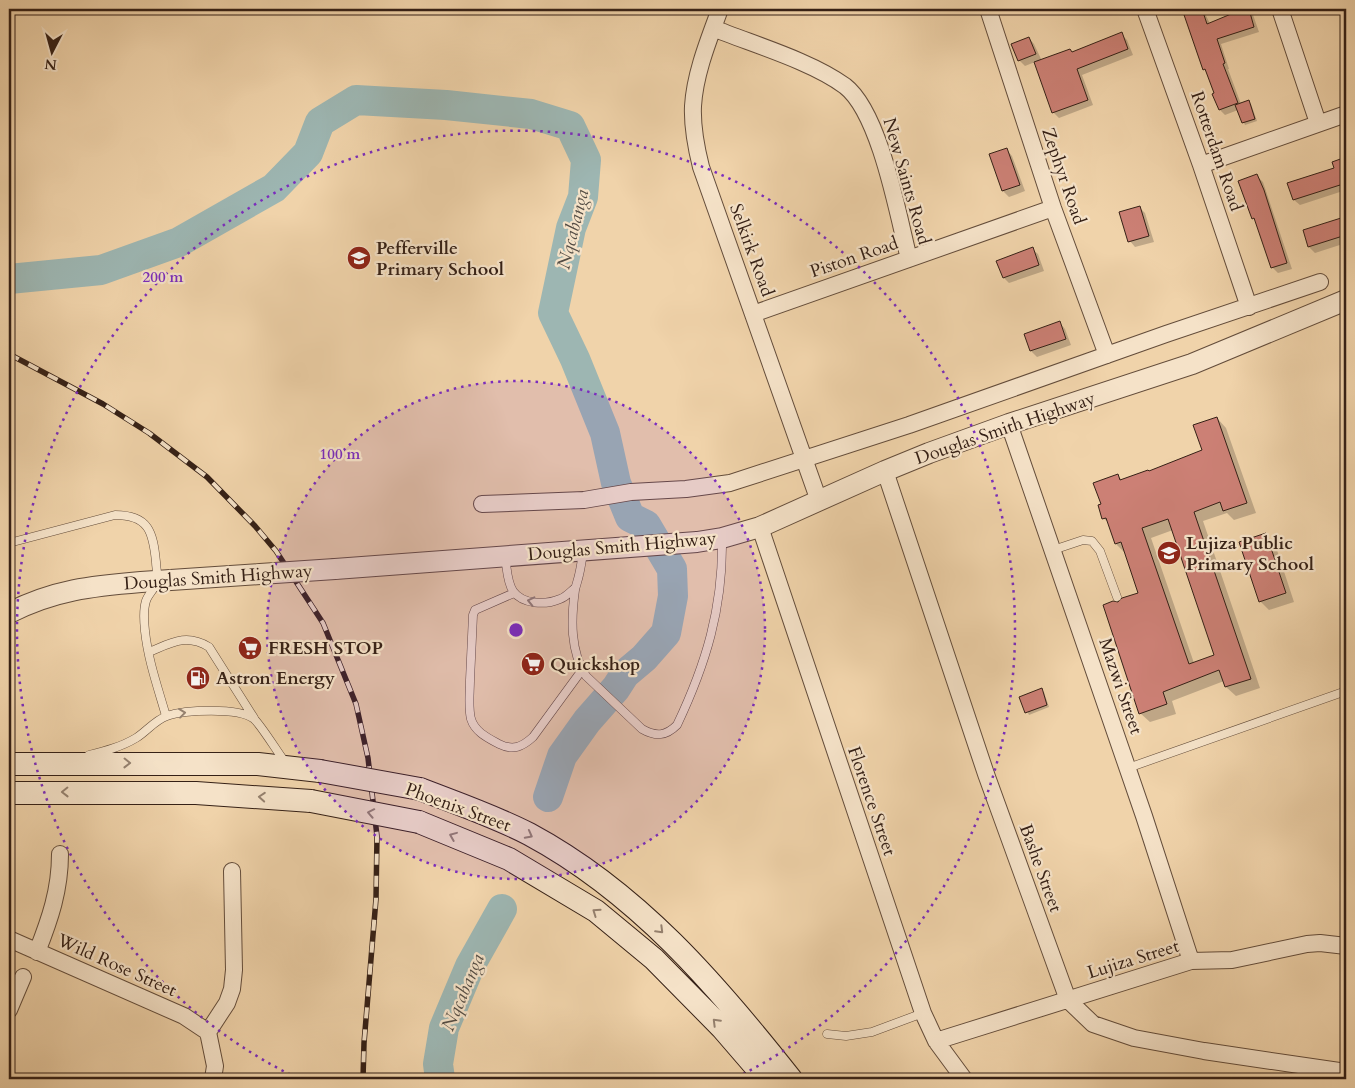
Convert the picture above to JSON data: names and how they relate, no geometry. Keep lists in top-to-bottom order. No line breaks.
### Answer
{"streets":{"main road":["Phoenix Street"],"street":["Rotterdam Road","Zephyr Road","New Saints Road","Selkirk Road","Piston Road","Douglas Smith Highway","Mazwi Street","Florence Street","Bashe Street","Lujiza Street","Wild Rose Street"]},"crossings":[["Zephyr Road","Piston Road"],["New Saints Road","Selkirk Road"],["New Saints Road","Piston Road"],["Selkirk Road","Piston Road"],["Selkirk Road","Douglas Smith Highway"],["Douglas Smith Highway","Mazwi Street"],["Douglas Smith Highway","Florence Street"],["Douglas Smith Highway","Bashe Street"],["Mazwi Street","Lujiza Street"],["Florence Street","Lujiza Street"],["Bashe Street","Lujiza Street"]],"water":["Nqcabanga"],"places":{"school or university":["Pefferville Primary School","Lujiza Public Primary School"],"supermarket":["FRESH STOP","Quickshop"],"fuel station":["Astron Energy"]},"north":"bottom","rings":["200 m","100 m"]}
